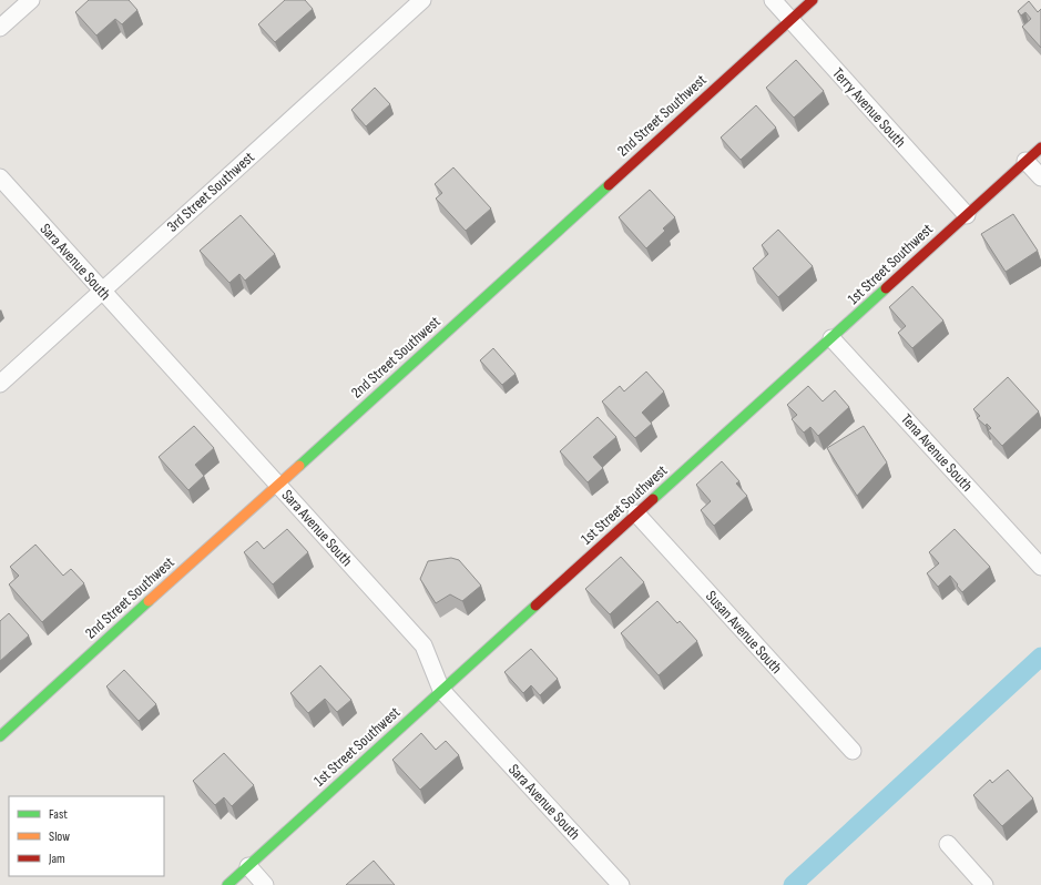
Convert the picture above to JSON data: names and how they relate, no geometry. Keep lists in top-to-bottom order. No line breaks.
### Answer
{"streets":{"street":["Terry Avenue South","2nd Street Southwest","3rd Street Southwest","Sara Avenue South","1st Street Southwest","Tena Avenue South","Susan Avenue South"]},"crossings":[["Terry Avenue South","2nd Street Southwest"],["Terry Avenue South","1st Street Southwest"],["2nd Street Southwest","Sara Avenue South"],["3rd Street Southwest","Sara Avenue South"],["Sara Avenue South","1st Street Southwest"],["1st Street Southwest","Tena Avenue South"],["1st Street Southwest","Susan Avenue South"]],"legend":["Fast","Slow","Jam"]}
